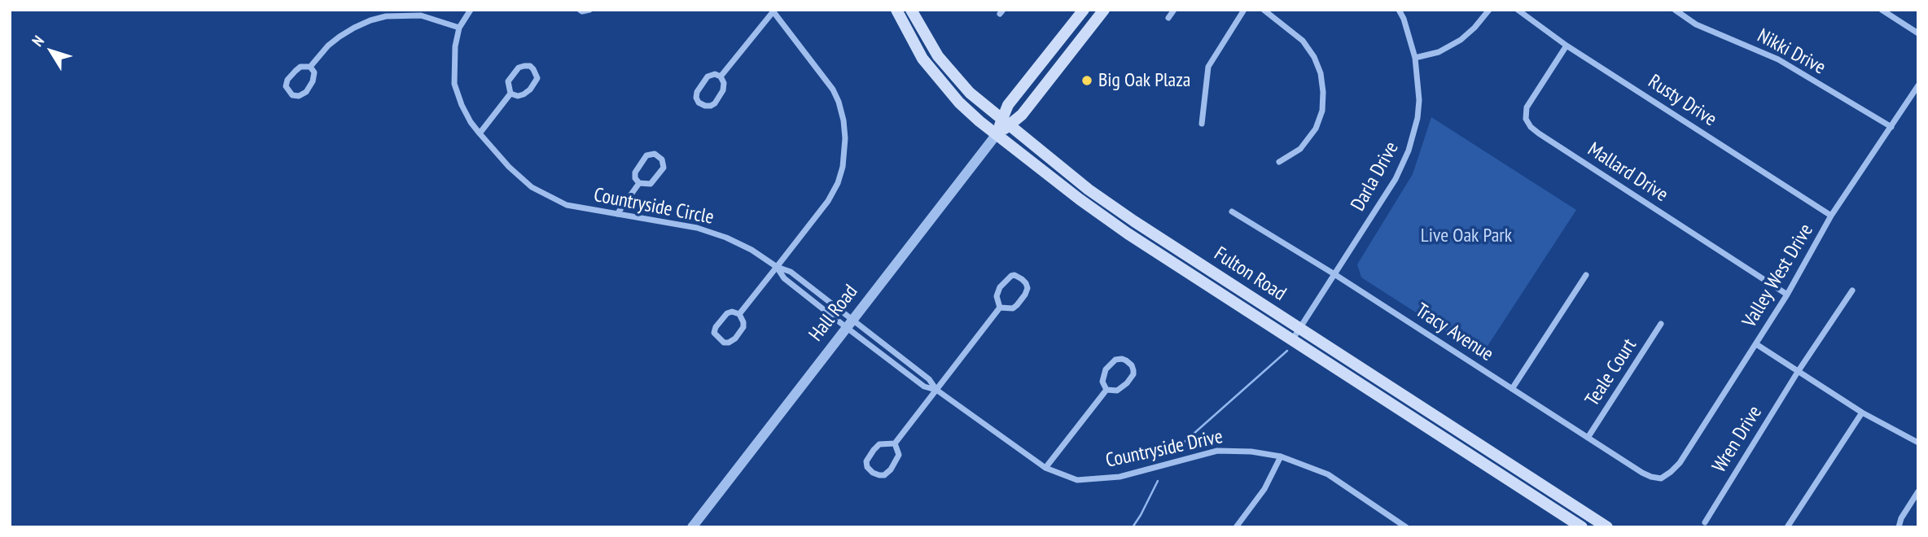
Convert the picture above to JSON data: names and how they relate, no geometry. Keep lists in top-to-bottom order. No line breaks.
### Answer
{"streets":{"main road":["Fulton Road"],"street":["Nikki Drive","Rusty Drive","Mallard Drive","Darla Drive","Countryside Circle","Valley West Drive","Hall Road","Tracy Avenue","Teale Court","Wren Drive","Countryside Drive"]},"crossings":[["Nikki Drive","Valley West Drive"],["Rusty Drive","Mallard Drive"],["Rusty Drive","Valley West Drive"],["Mallard Drive","Valley West Drive"],["Darla Drive","Fulton Road"],["Darla Drive","Tracy Avenue"],["Countryside Circle","Countryside Drive"],["Fulton Road","Hall Road"],["Valley West Drive","Tracy Avenue"],["Hall Road","Countryside Drive"],["Tracy Avenue","Teale Court"]],"parks":["Live Oak Park"],"places":["Big Oak Plaza"],"north":"top left"}
